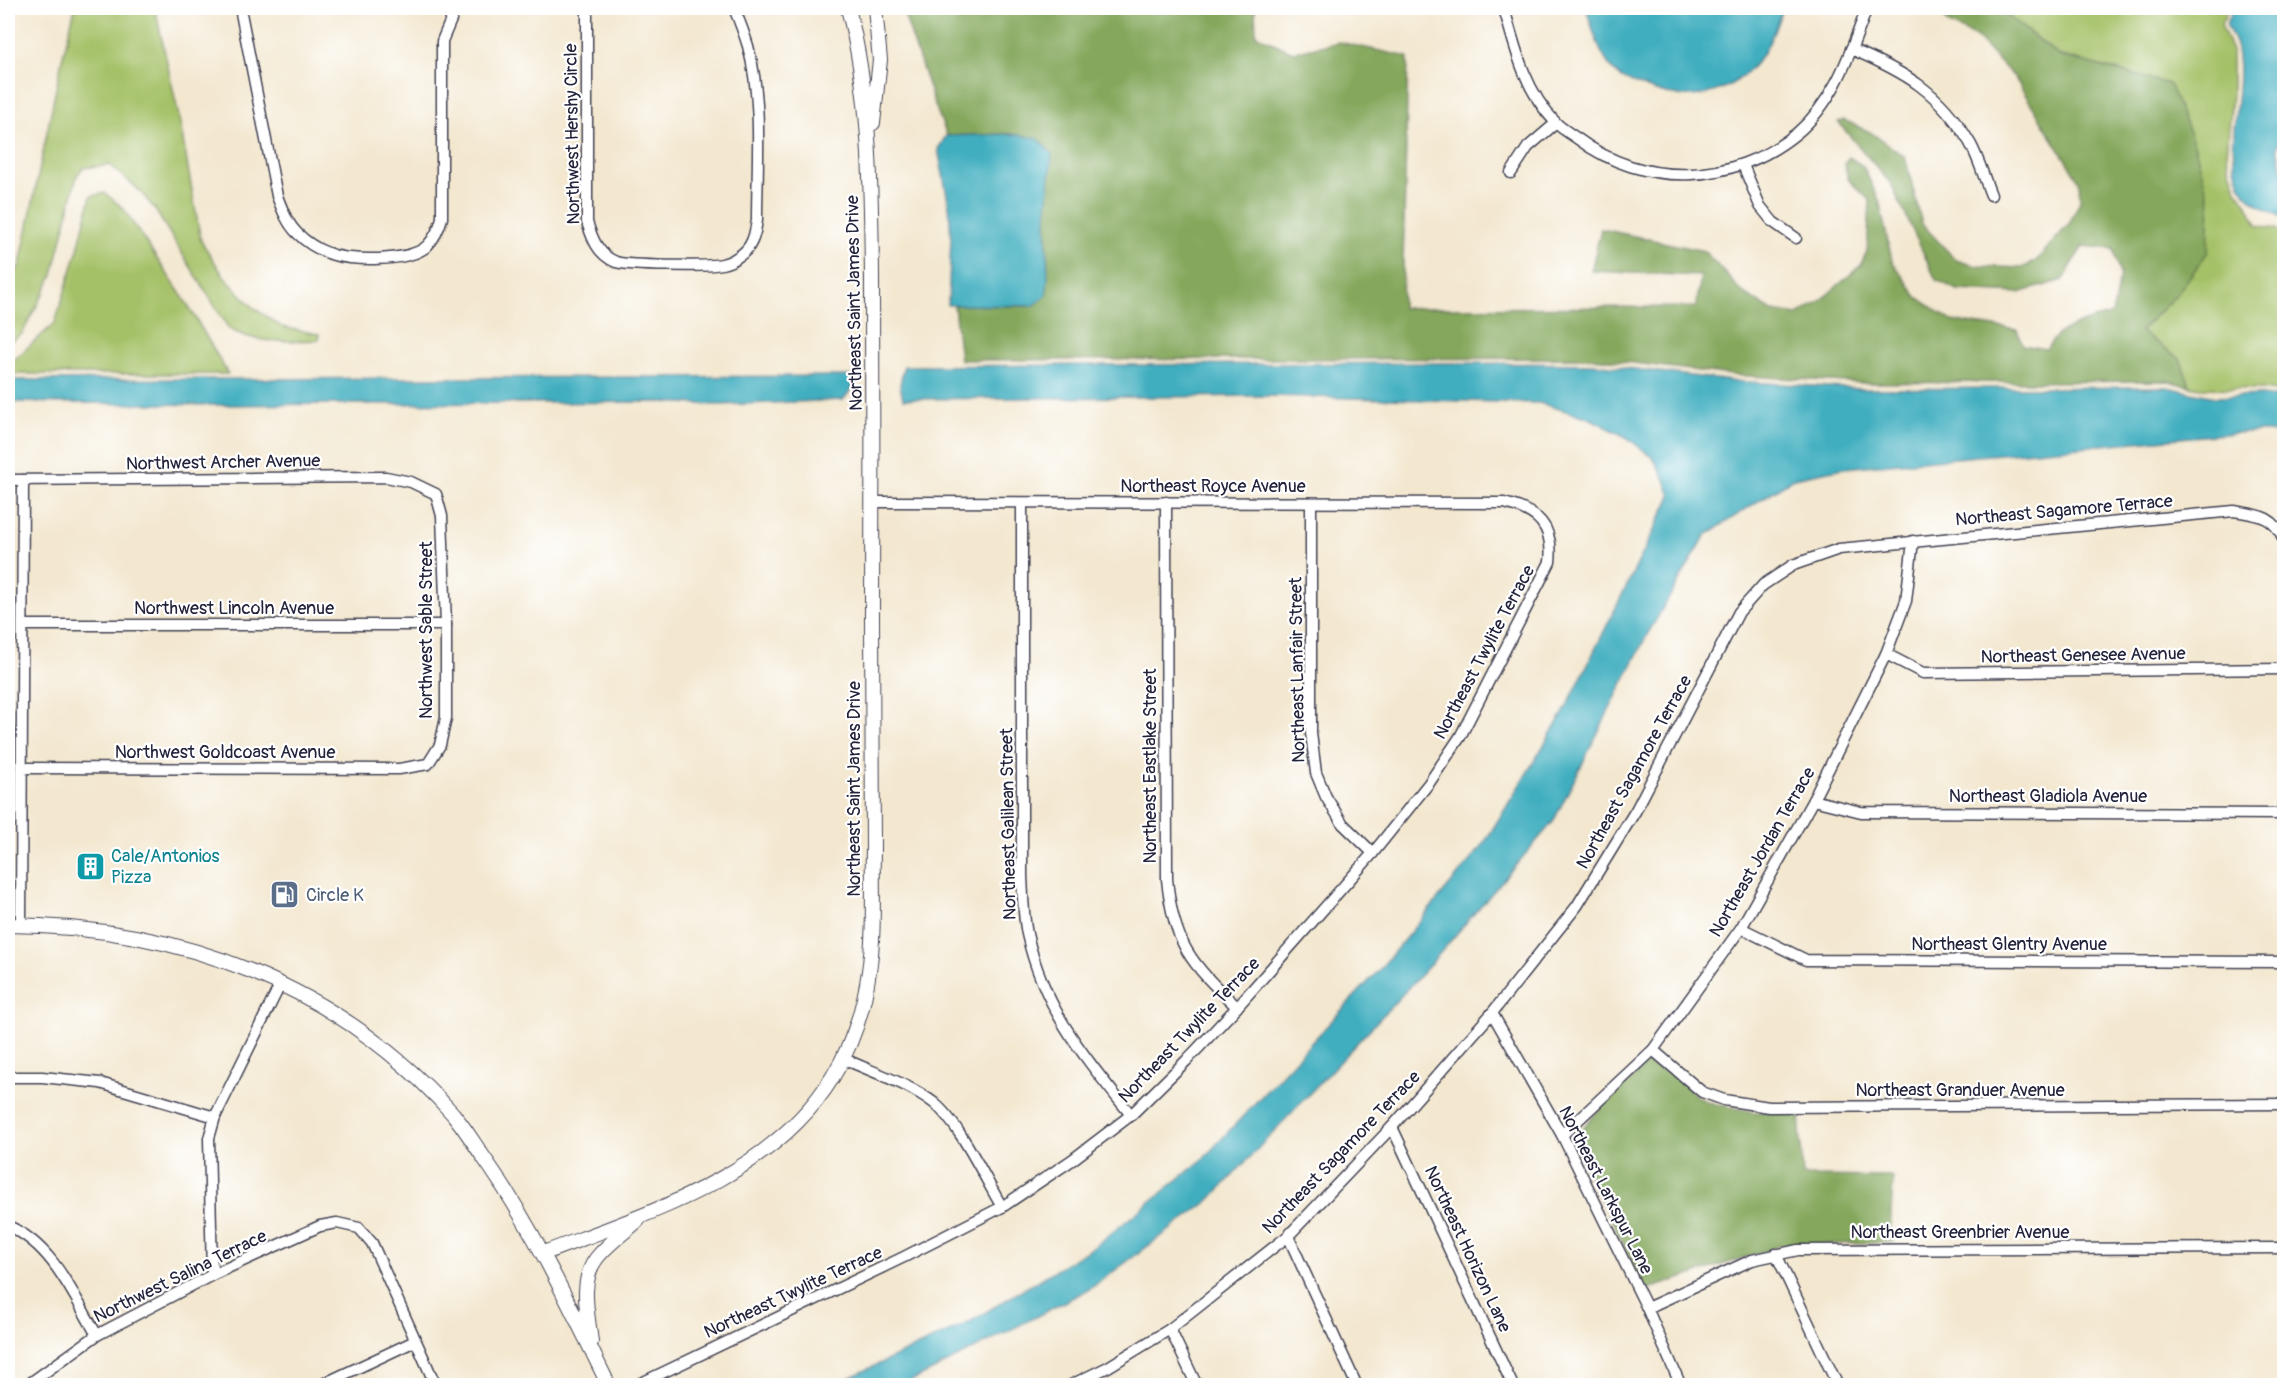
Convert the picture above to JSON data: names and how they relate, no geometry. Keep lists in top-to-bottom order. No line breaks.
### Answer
{"streets":{"main road":["Northeast Saint James Drive"],"street":["Northwest Hershy Circle","Northwest Archer Avenue","Northeast Royce Avenue","Northeast Sagamore Terrace","Northwest Lincoln Avenue","Northwest Sable Street","Northeast Twylite Terrace","Northeast Genesee Avenue","Northeast Lanfair Street","Northwest Goldcoast Avenue","Northeast Eastlake Street","Northeast Gladiola Avenue","Northeast Galilean Street","Northeast Jordan Terrace","Northeast Glentry Avenue","Northeast Granduer Avenue","Northeast Larkspur Lane","Northeast Greenbrier Avenue","Northeast Horizon Lane","Northwest Salina Terrace"]},"crossings":[["Northeast Saint James Drive","Northeast Royce Avenue"],["Northwest Archer Avenue","Northwest Sable Street"],["Northeast Royce Avenue","Northeast Twylite Terrace"],["Northeast Royce Avenue","Northeast Lanfair Street"],["Northeast Royce Avenue","Northeast Eastlake Street"],["Northeast Royce Avenue","Northeast Galilean Street"],["Northeast Sagamore Terrace","Northeast Jordan Terrace"],["Northeast Sagamore Terrace","Northeast Larkspur Lane"],["Northeast Sagamore Terrace","Northeast Horizon Lane"],["Northwest Lincoln Avenue","Northwest Sable Street"],["Northwest Sable Street","Northwest Goldcoast Avenue"],["Northeast Twylite Terrace","Northeast Lanfair Street"],["Northeast Twylite Terrace","Northeast Eastlake Street"],["Northeast Twylite Terrace","Northeast Galilean Street"],["Northeast Genesee Avenue","Northeast Jordan Terrace"],["Northeast Gladiola Avenue","Northeast Jordan Terrace"],["Northeast Jordan Terrace","Northeast Glentry Avenue"],["Northeast Jordan Terrace","Northeast Granduer Avenue"],["Northeast Jordan Terrace","Northeast Larkspur Lane"],["Northeast Larkspur Lane","Northeast Greenbrier Avenue"]],"places":{"building":["Cale/Antonios Pizza"],"fuel station":["Circle K"]}}
